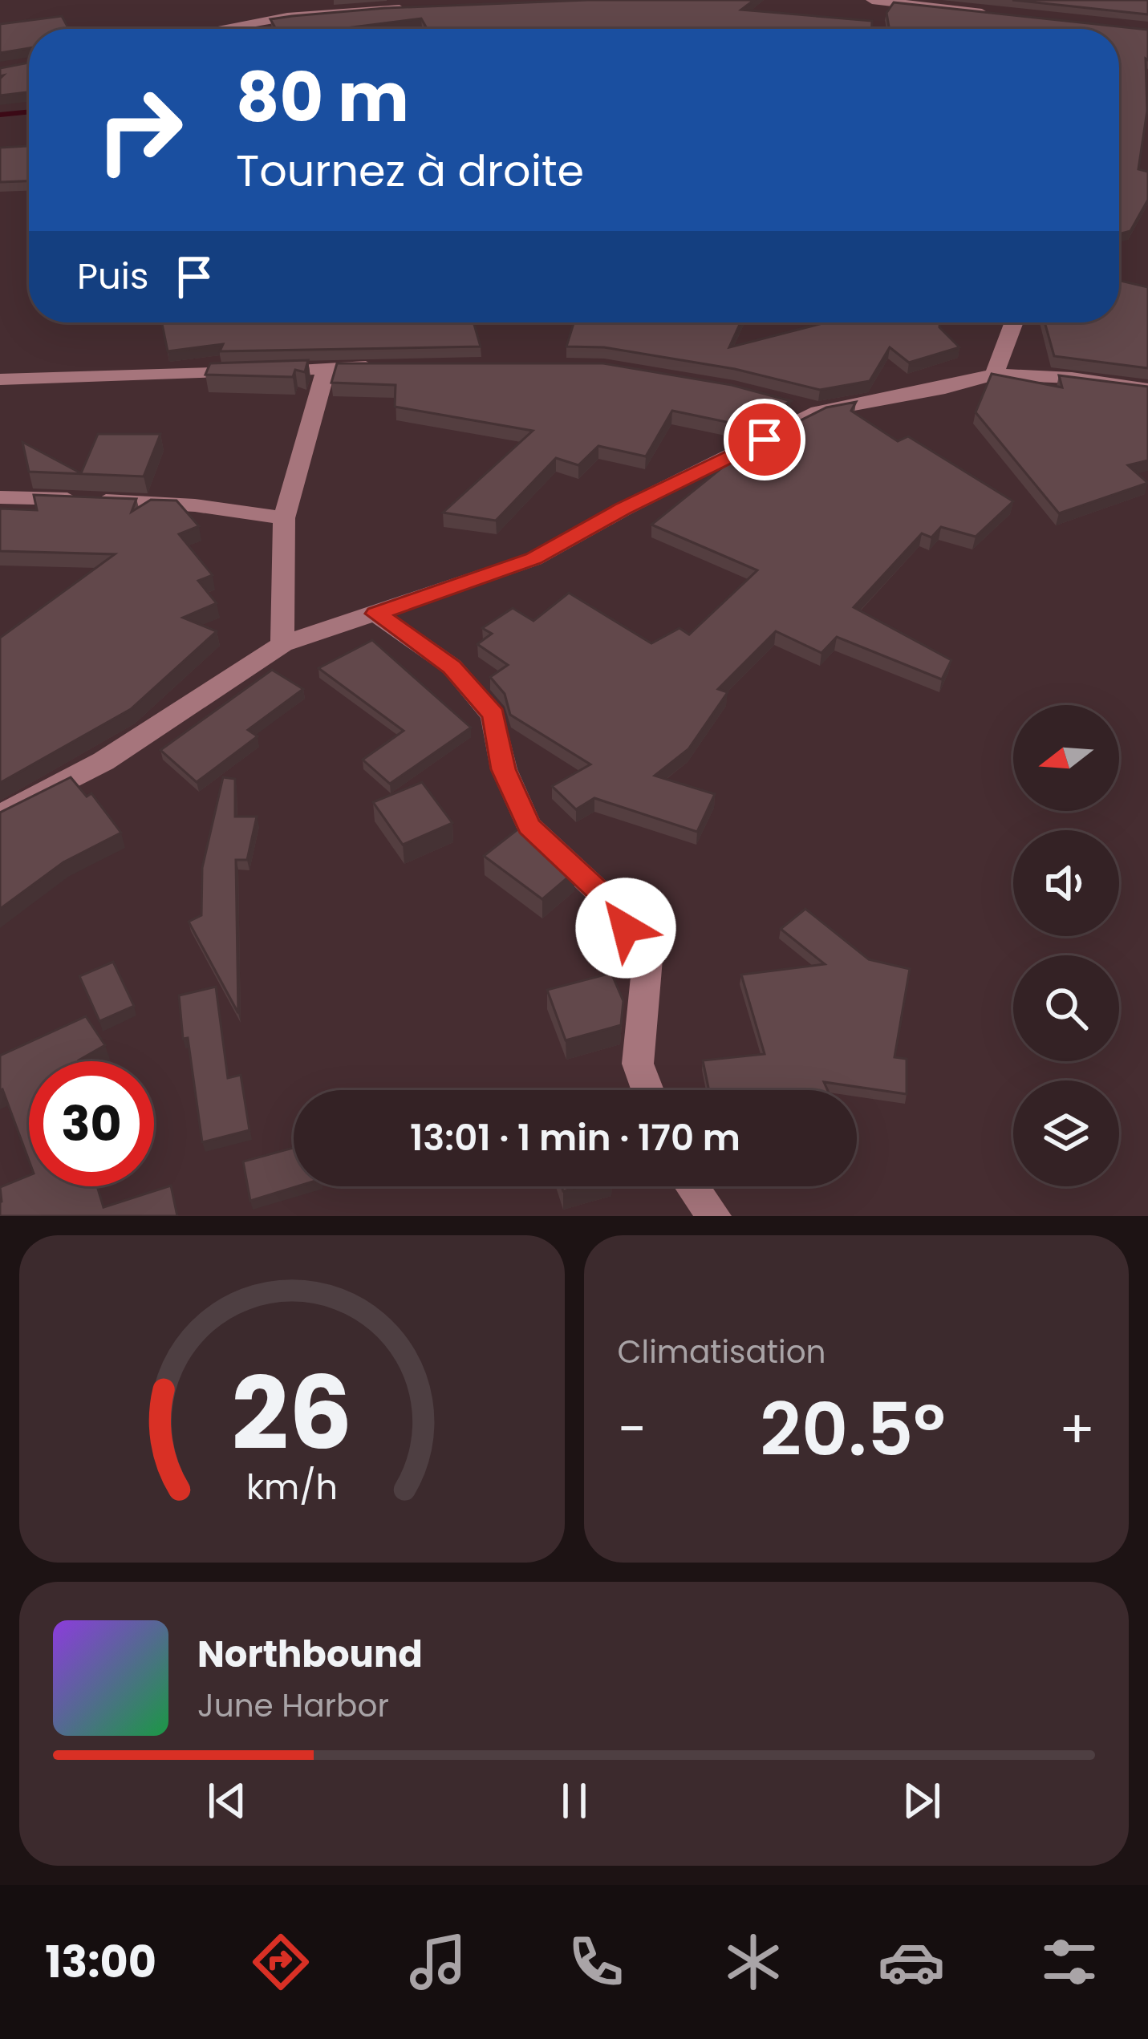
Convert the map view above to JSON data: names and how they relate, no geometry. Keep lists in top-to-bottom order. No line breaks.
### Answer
{"north":"left","page":{"turn":["80 m","Tournez à droite"],"then":"Puis","limit":"30","trip":"13:01 · 1 min · 170 m","tile":"Climatisation","heat":["−","20.5°","+"],"song":["Northbound","June Harbor"],"tabs":"13:00","gauge":["26","km/h"]}}
